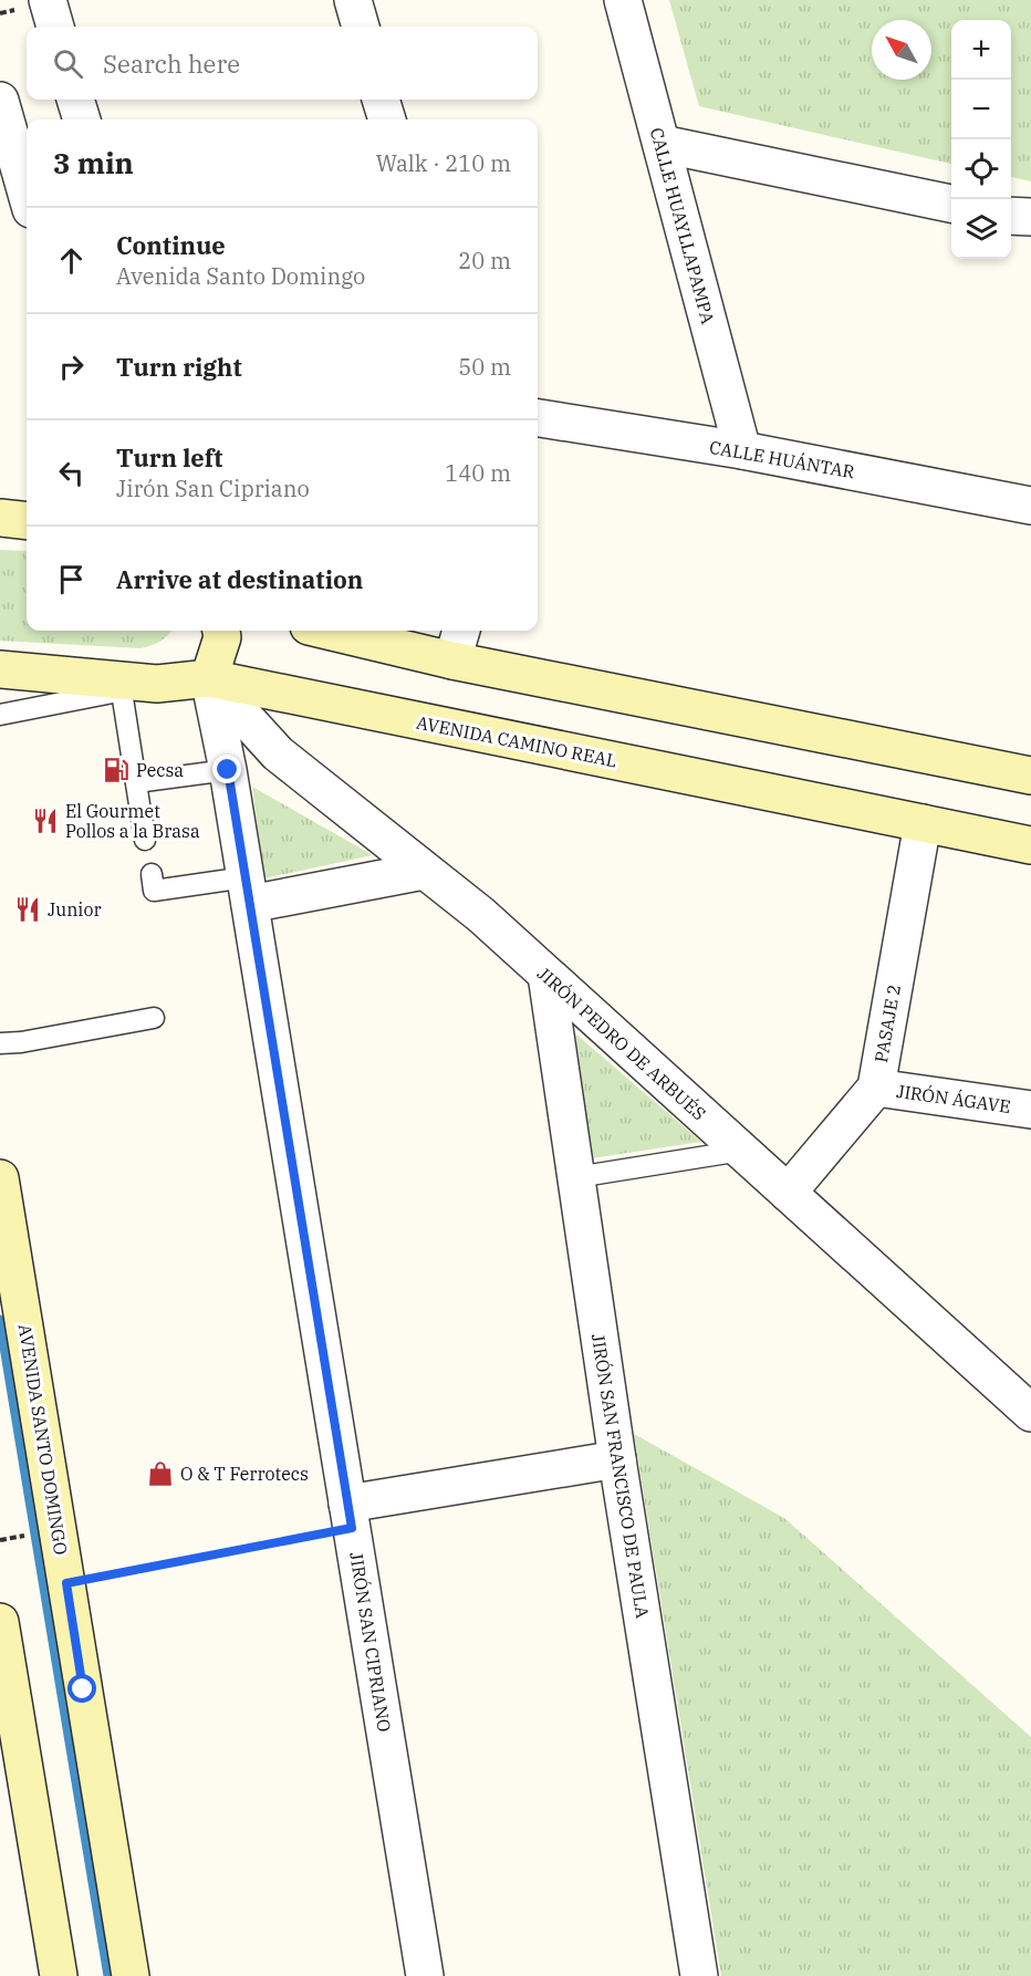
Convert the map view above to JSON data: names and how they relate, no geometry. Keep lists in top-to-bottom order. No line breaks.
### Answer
{"streets":{"main road":["AVENIDA CAMINO REAL","AVENIDA SANTO DOMINGO"],"street":["CALLE HUAYLLAPAMPA","CALLE HUÁNTAR","PASAJE 2","JIRÓN PEDRO DE ARBUÉS","JIRÓN ÁGAVE","JIRÓN SAN FRANCISCO DE PAULA","JIRÓN SAN CIPRIANO"]},"crossings":[["CALLE HUAYLLAPAMPA","CALLE HUÁNTAR"],["AVENIDA CAMINO REAL","PASAJE 2"],["AVENIDA CAMINO REAL","JIRÓN PEDRO DE ARBUÉS"],["AVENIDA CAMINO REAL","JIRÓN SAN CIPRIANO"],["PASAJE 2","JIRÓN PEDRO DE ARBUÉS"],["PASAJE 2","JIRÓN ÁGAVE"],["JIRÓN PEDRO DE ARBUÉS","JIRÓN SAN FRANCISCO DE PAULA"],["JIRÓN PEDRO DE ARBUÉS","JIRÓN SAN CIPRIANO"]],"places":{"fuel station":["Pecsa"],"restaurant":["El Gourmet Pollos a la Brasa","Junior"],"shop":["O & T Ferrotecs"]},"north":"top left","page":{"map_buttons":["+","−"],"search":"Search here","heading":["3 min","Walk · 210 m"],"list":[["Continue","Avenida Santo Domingo","20 m"],["Turn right","50 m"],["Turn left","Jirón San Cipriano","140 m"],"Arrive at destination"]}}
